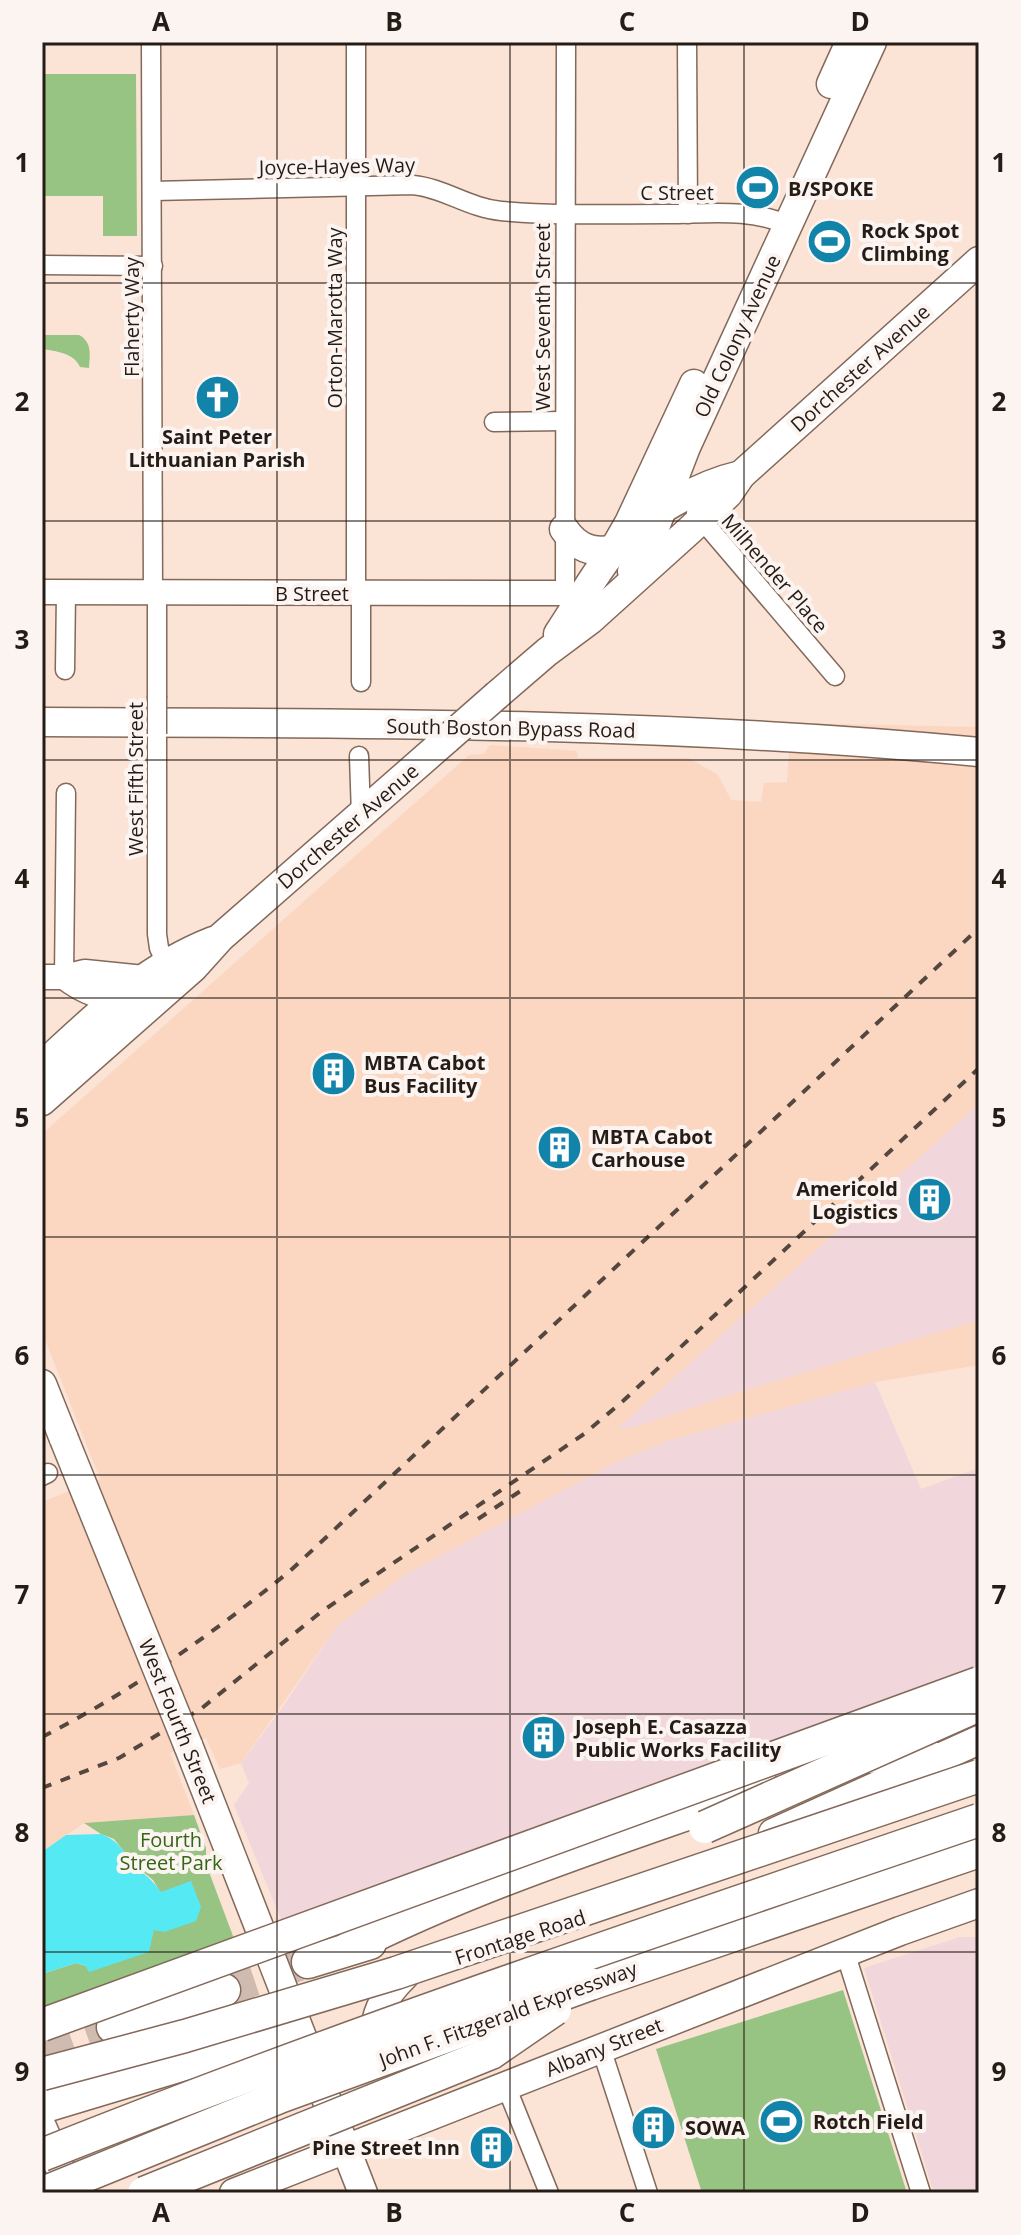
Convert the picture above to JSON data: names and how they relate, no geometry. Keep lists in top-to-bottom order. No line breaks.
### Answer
{"streets":{"highway":["John F. Fitzgerald Expressway"],"main road":["Old Colony Avenue","Dorchester Avenue","B Street","South Boston Bypass Road","West Fourth Street","Frontage Road","Albany Street"],"street":["Joyce-Hayes Way","C Street","Flaherty Way","West Seventh Street","Orton-Marotta Way","Milhender Place","West Fifth Street"]},"crossings":[["Joyce-Hayes Way","C Street"],["Joyce-Hayes Way","Flaherty Way"],["Joyce-Hayes Way","West Seventh Street"],["Joyce-Hayes Way","Orton-Marotta Way"],["C Street","West Seventh Street"],["C Street","Old Colony Avenue"],["Flaherty Way","B Street"],["Flaherty Way","West Fifth Street"],["West Seventh Street","Old Colony Avenue"],["West Seventh Street","Dorchester Avenue"],["West Seventh Street","B Street"],["Orton-Marotta Way","B Street"],["Old Colony Avenue","Dorchester Avenue"],["Old Colony Avenue","B Street"],["Dorchester Avenue","Milhender Place"],["Dorchester Avenue","B Street"],["Dorchester Avenue","West Fifth Street"],["B Street","West Fifth Street"],["West Fourth Street","Frontage Road"],["West Fourth Street","Albany Street"]],"parks":["Fourth Street Park"],"places":{"sports":["B/SPOKE","Rock Spot Climbing","Rotch Field"],"church":["Saint Peter Lithuanian Parish"],"building":["MBTA Cabot Bus Facility","MBTA Cabot Carhouse","Americold Logistics","Joseph E. Casazza Public Works Facility","SOWA","Pine Street Inn"]},"grid":{"columns":["A","B","C","D"],"rows":["1","2","3","4","5","6","7","8","9"]}}
